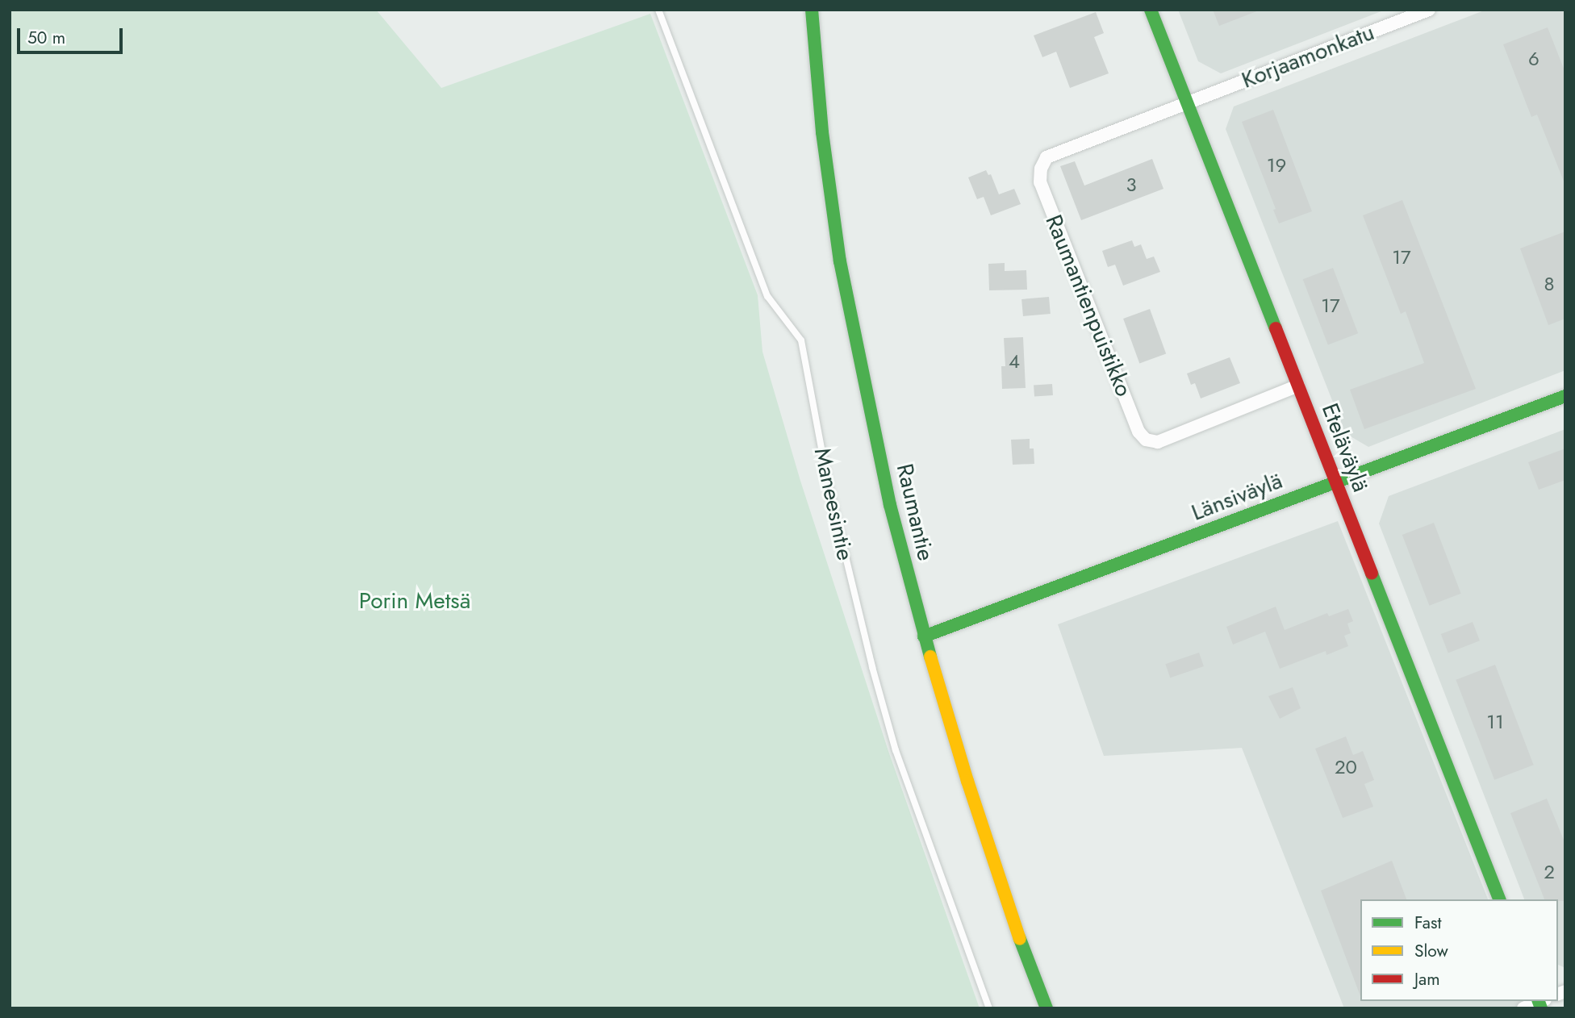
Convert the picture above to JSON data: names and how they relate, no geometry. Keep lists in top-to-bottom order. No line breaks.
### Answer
{"streets":{"main road":["Eteläväylä","Länsiväylä","Raumantie"],"street":["Korjaamonkatu","Raumantienpuistikko"],"lane":["Maneesintie"]},"crossings":[["Korjaamonkatu","Raumantienpuistikko"],["Korjaamonkatu","Eteläväylä"],["Raumantienpuistikko","Eteläväylä"],["Eteläväylä","Länsiväylä"],["Länsiväylä","Raumantie"]],"parks":["Porin Metsä"],"house_numbers":["6","19","3","17","8","17","4","11","20","2"],"legend":["Fast","Slow","Jam"],"scale_bar":"50 m"}
